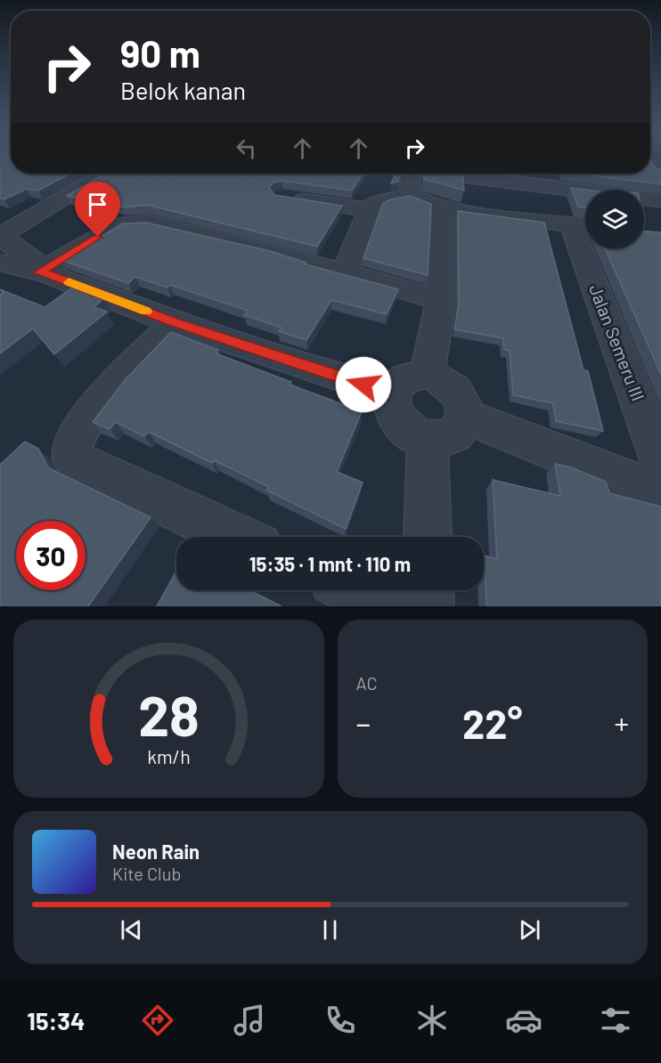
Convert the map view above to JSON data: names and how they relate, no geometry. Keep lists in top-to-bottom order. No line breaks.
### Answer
{"streets":{"street":["Jalan Semeru III"]},"page":{"turn":["90 m","Belok kanan"],"limit":"30","trip":"15:35 · 1 mnt · 110 m","tile":"AC","heat":["−","22°","+"],"song":["Neon Rain","Kite Club"],"tabs":"15:34","gauge":["28","km/h"]}}
